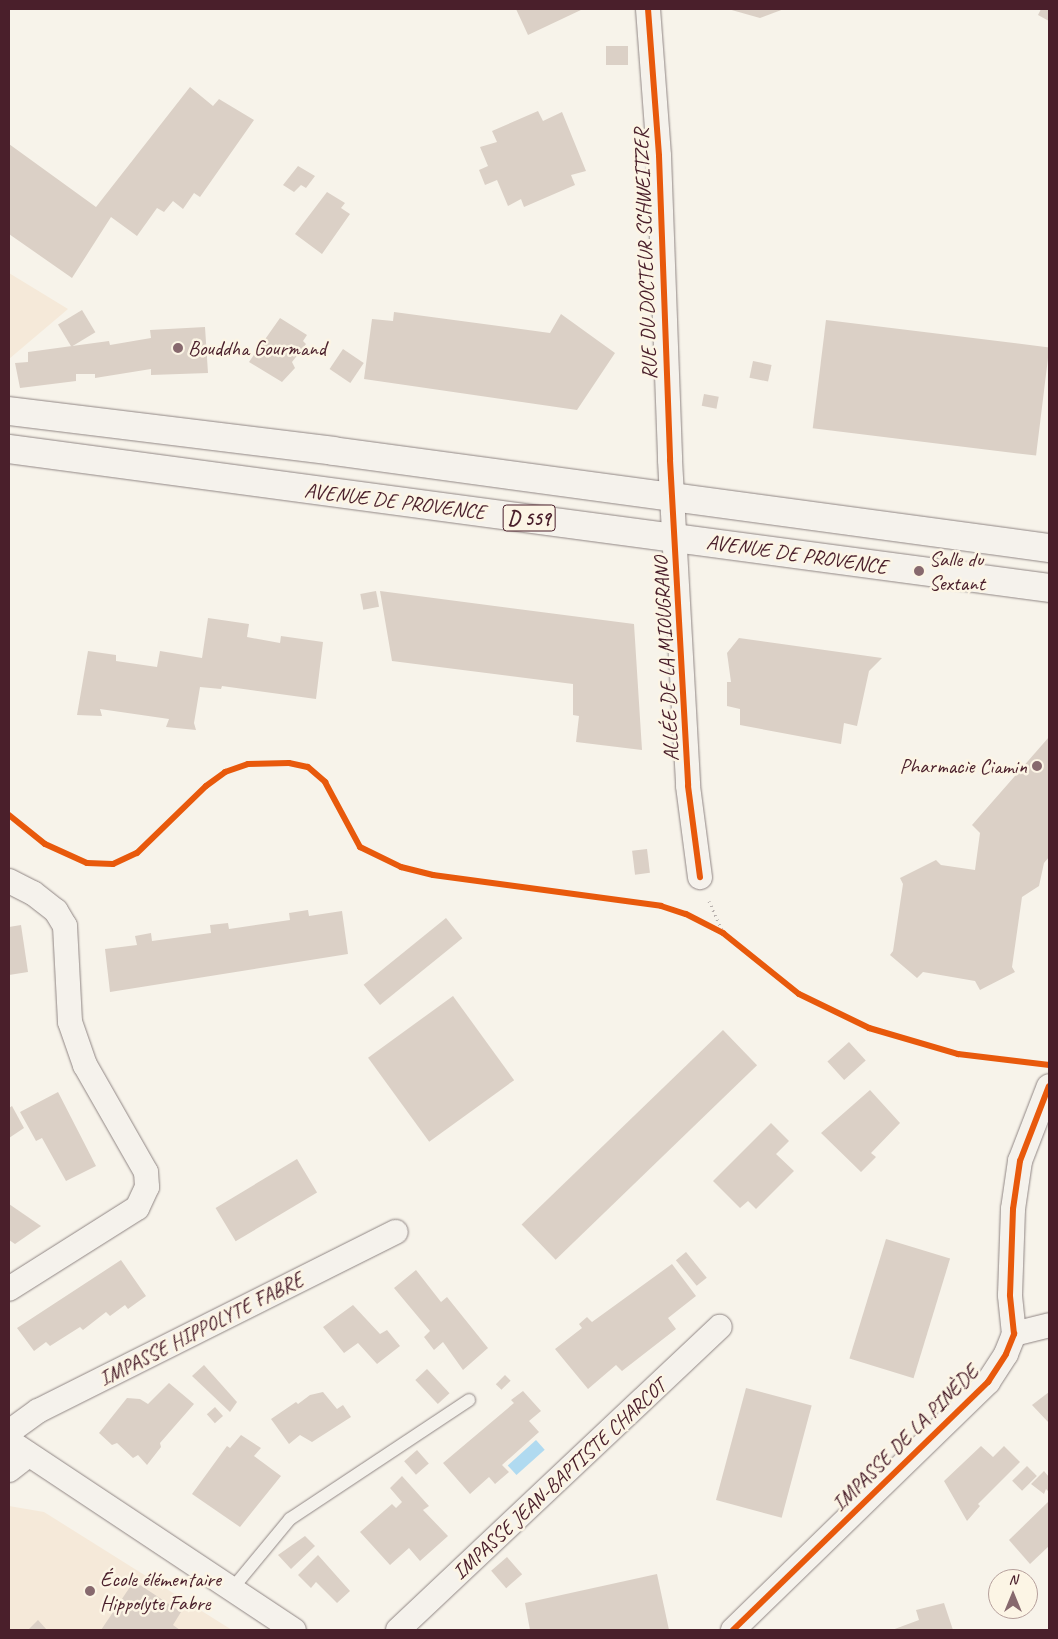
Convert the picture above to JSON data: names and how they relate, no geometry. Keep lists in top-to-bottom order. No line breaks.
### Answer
{"streets":{"main road":["AVENUE DE PROVENCE","D 559"],"street":["RUE DU DOCTEUR SCHWEITZER","ALLÉE DE LA MIOUGRANO","IMPASSE HIPPOLYTE FABRE","IMPASSE DE LA PINÈDE","IMPASSE JEAN-BAPTISTE CHARCOT"]},"crossings":[["RUE DU DOCTEUR SCHWEITZER","AVENUE DE PROVENCE"],["RUE DU DOCTEUR SCHWEITZER","ALLÉE DE LA MIOUGRANO"],["AVENUE DE PROVENCE","ALLÉE DE LA MIOUGRANO"]],"places":["Bouddha Gourmand","Salle du Sextant","Pharmacie Ciamin","École élémentaire Hippolyte Fabre"],"north":"top"}
